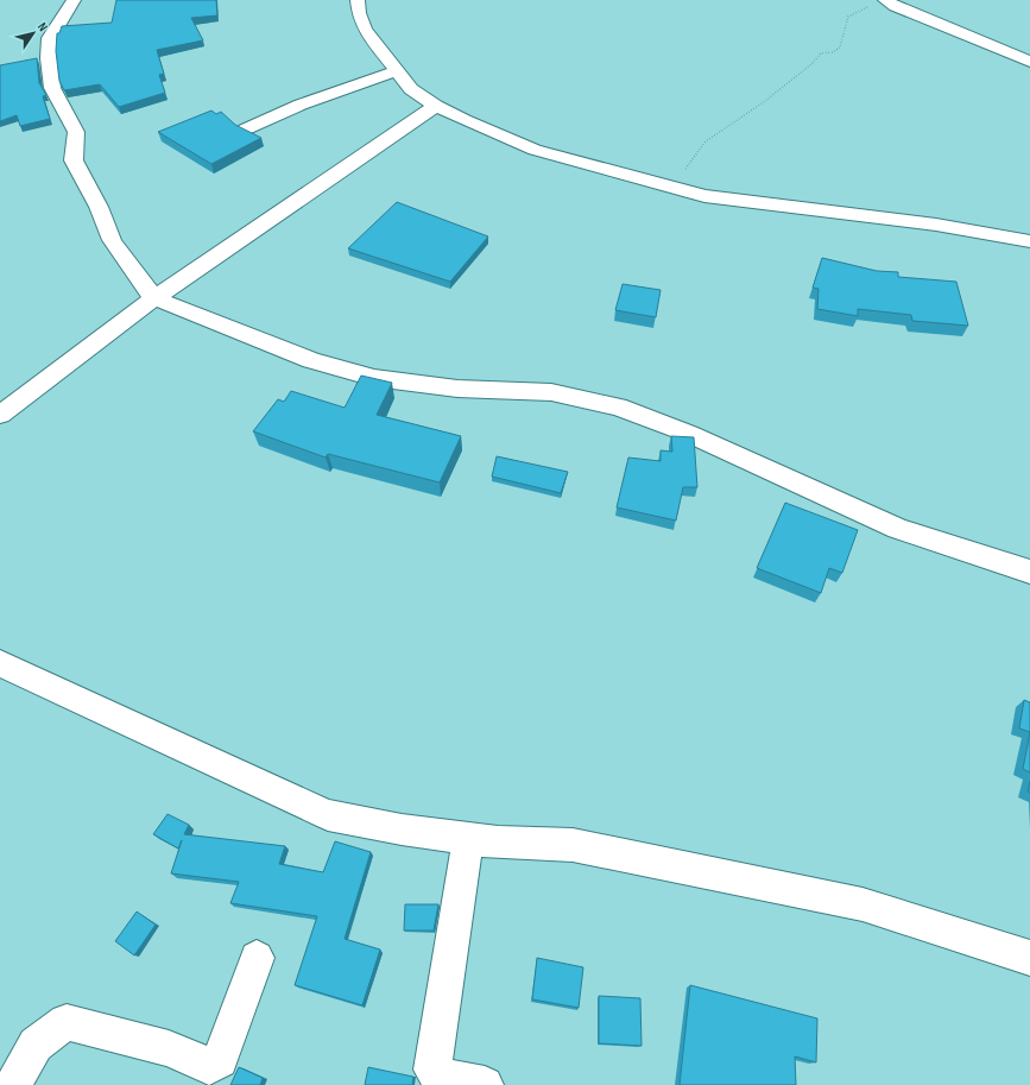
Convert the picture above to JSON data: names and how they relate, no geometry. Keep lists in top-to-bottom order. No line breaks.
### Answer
{"north":"top right"}
